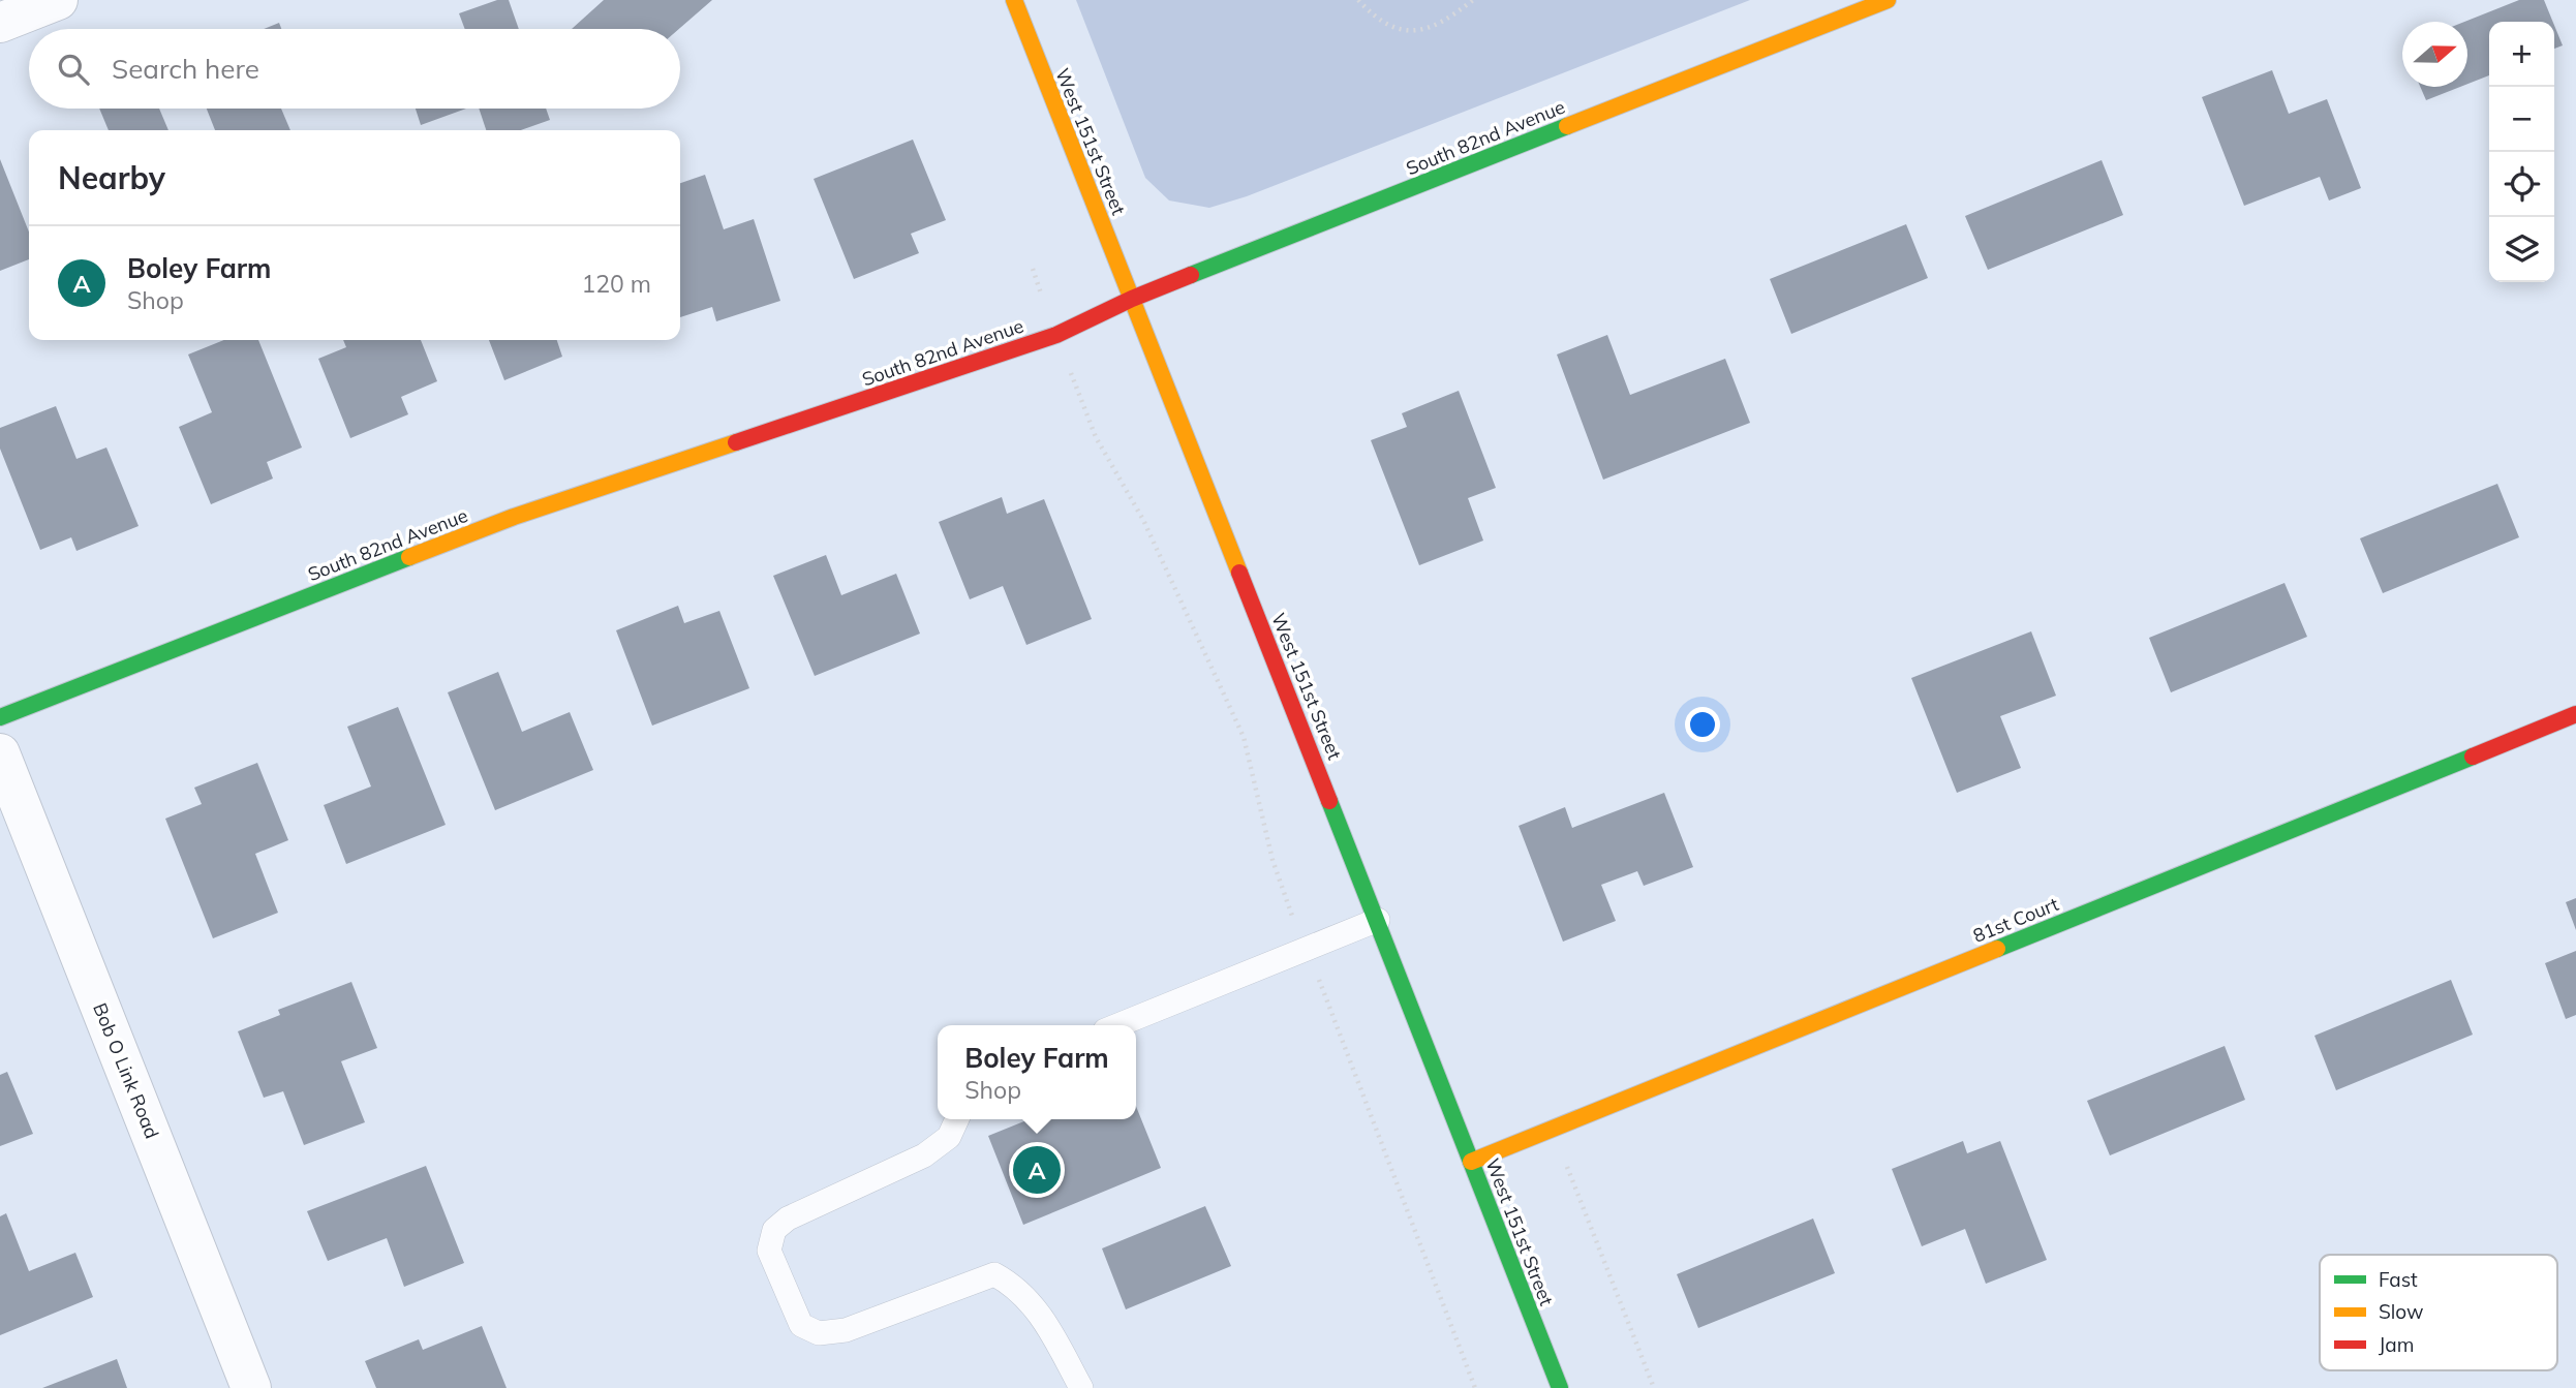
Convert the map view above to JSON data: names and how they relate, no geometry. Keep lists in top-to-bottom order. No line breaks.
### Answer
{"streets":{"street":["South 82nd Avenue","West 151st Street","81st Court","Bob O Link Road"]},"crossings":[["South 82nd Avenue","West 151st Street"],["West 151st Street","81st Court"]],"legend":["Fast","Slow","Jam"],"north":"right","page":{"map_buttons":["+","−"],"search":"Search here","heading":"Nearby","list":[{"mark":"A","name":"Boley Farm","note":"Shop","value":"120 m"}],"popup":["Boley Farm","Shop"],"pins":"A"}}
